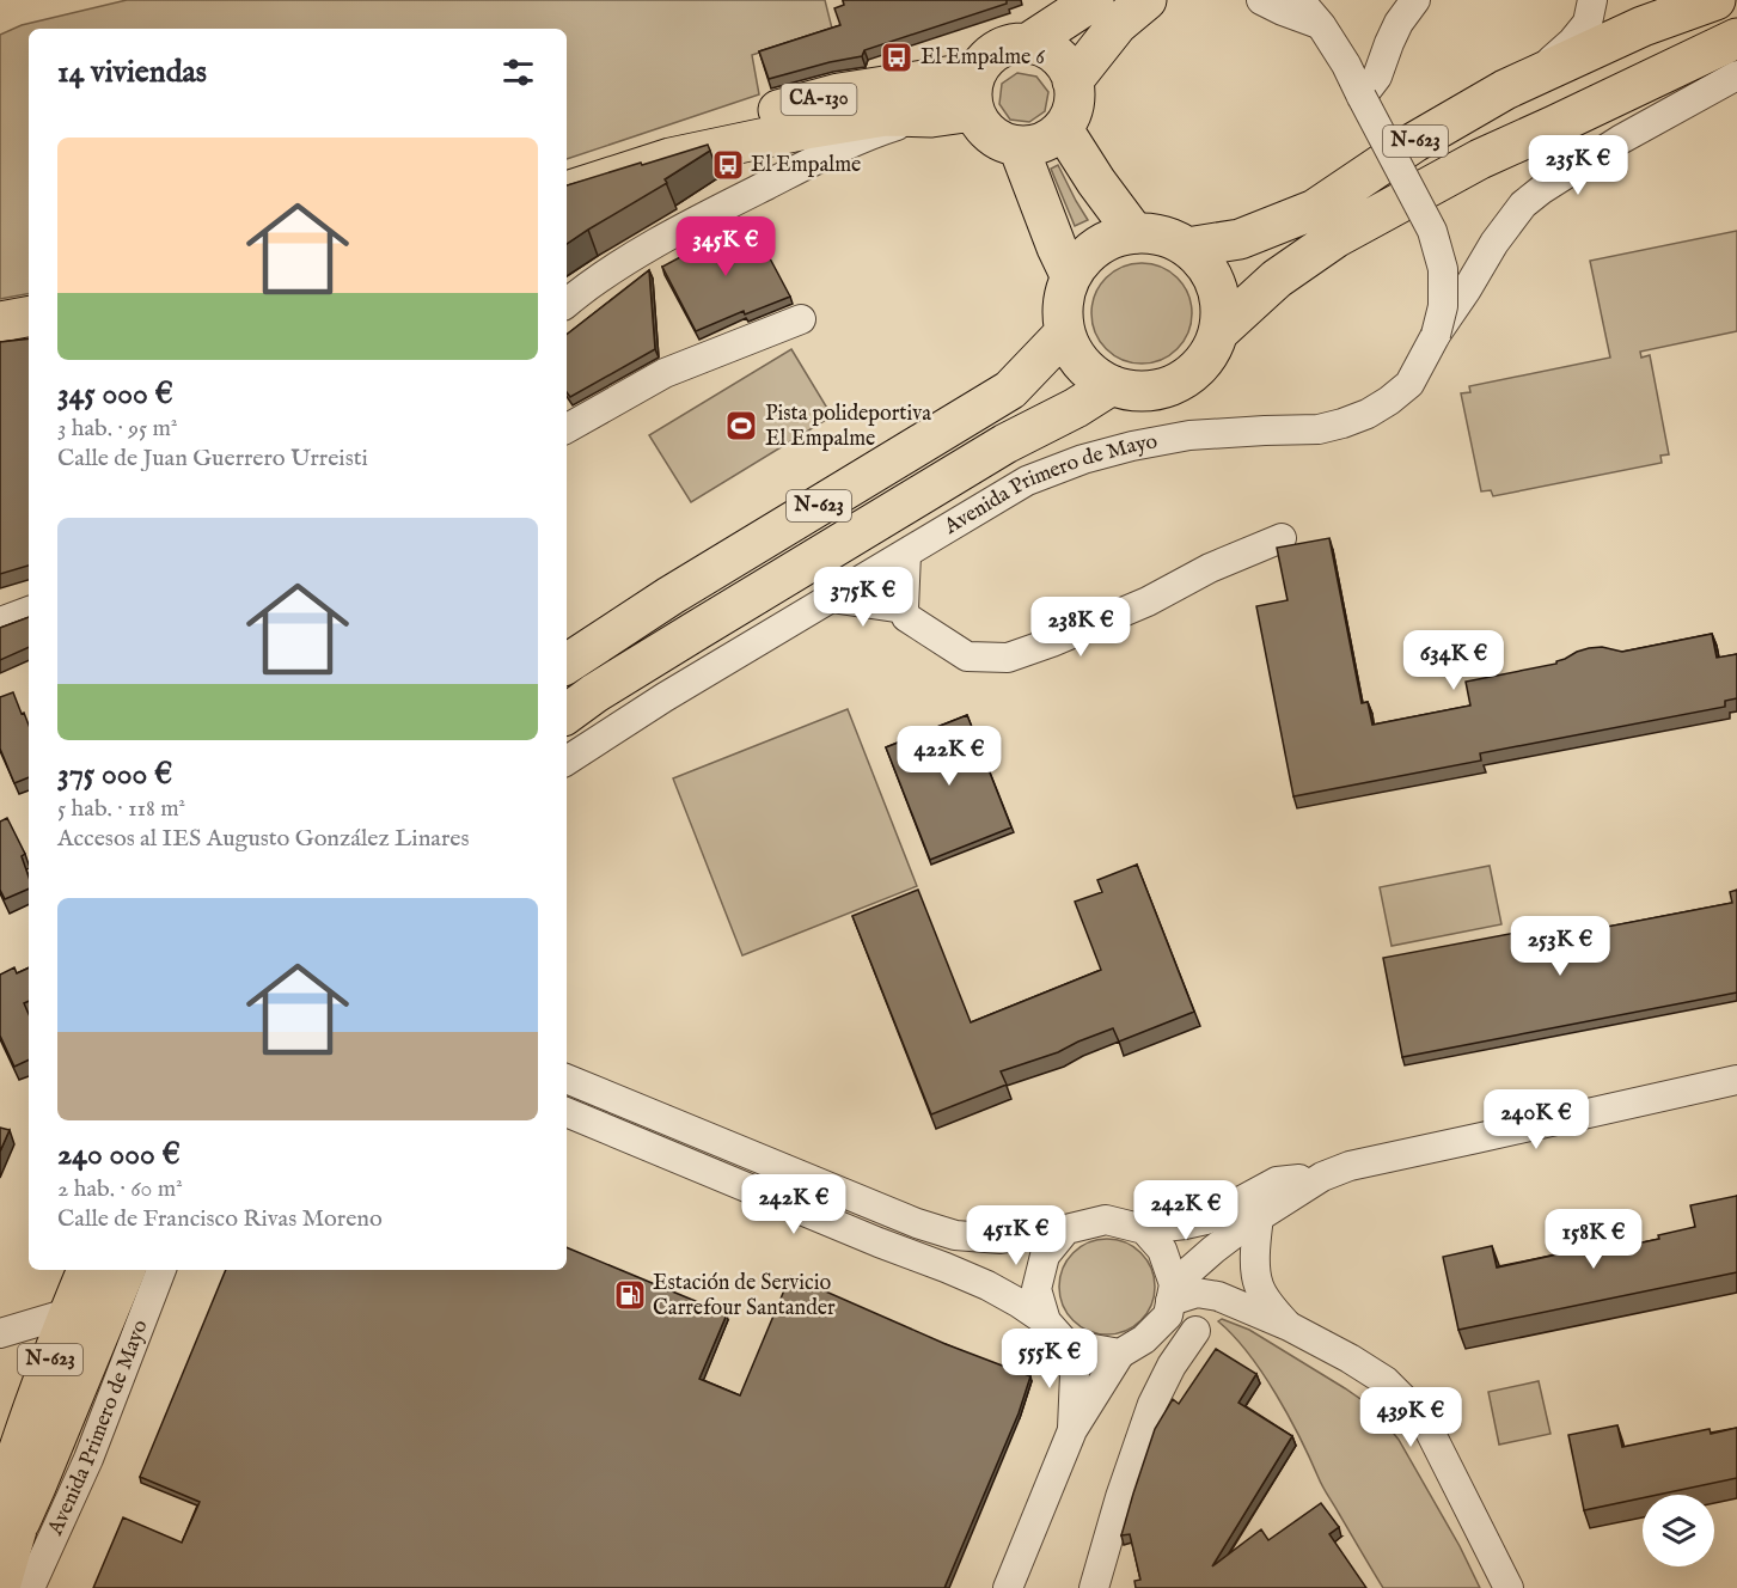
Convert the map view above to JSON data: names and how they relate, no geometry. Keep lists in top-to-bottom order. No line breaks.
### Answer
{"streets":{"main road":["CA-130","N-623","Avenida Primero de Mayo"]},"crossings":[["N-623","Avenida Primero de Mayo"]],"places":{"bus stop":["El Empalme 6","El Empalme"],"sports":["Pista polideportiva El Empalme"],"fuel station":["Estación de Servicio Carrefour Santander"]},"page":{"heading":"14 viviendas","list":[{"name":"345 000 €","note":"3 hab. · 95 m² · Calle de Juan Guerrero Urreisti"},{"name":"375 000 €","note":"5 hab. · 118 m² · Accesos al IES Augusto González Linares"},{"name":"240 000 €","note":"2 hab. · 60 m² · Calle de Francisco Rivas Moreno"}],"price":["235K €","345K €","375K €","238K €","634K €","422K €","253K €","240K €","242K €","242K €","451K €","158K €","555K €","439K €"]}}
